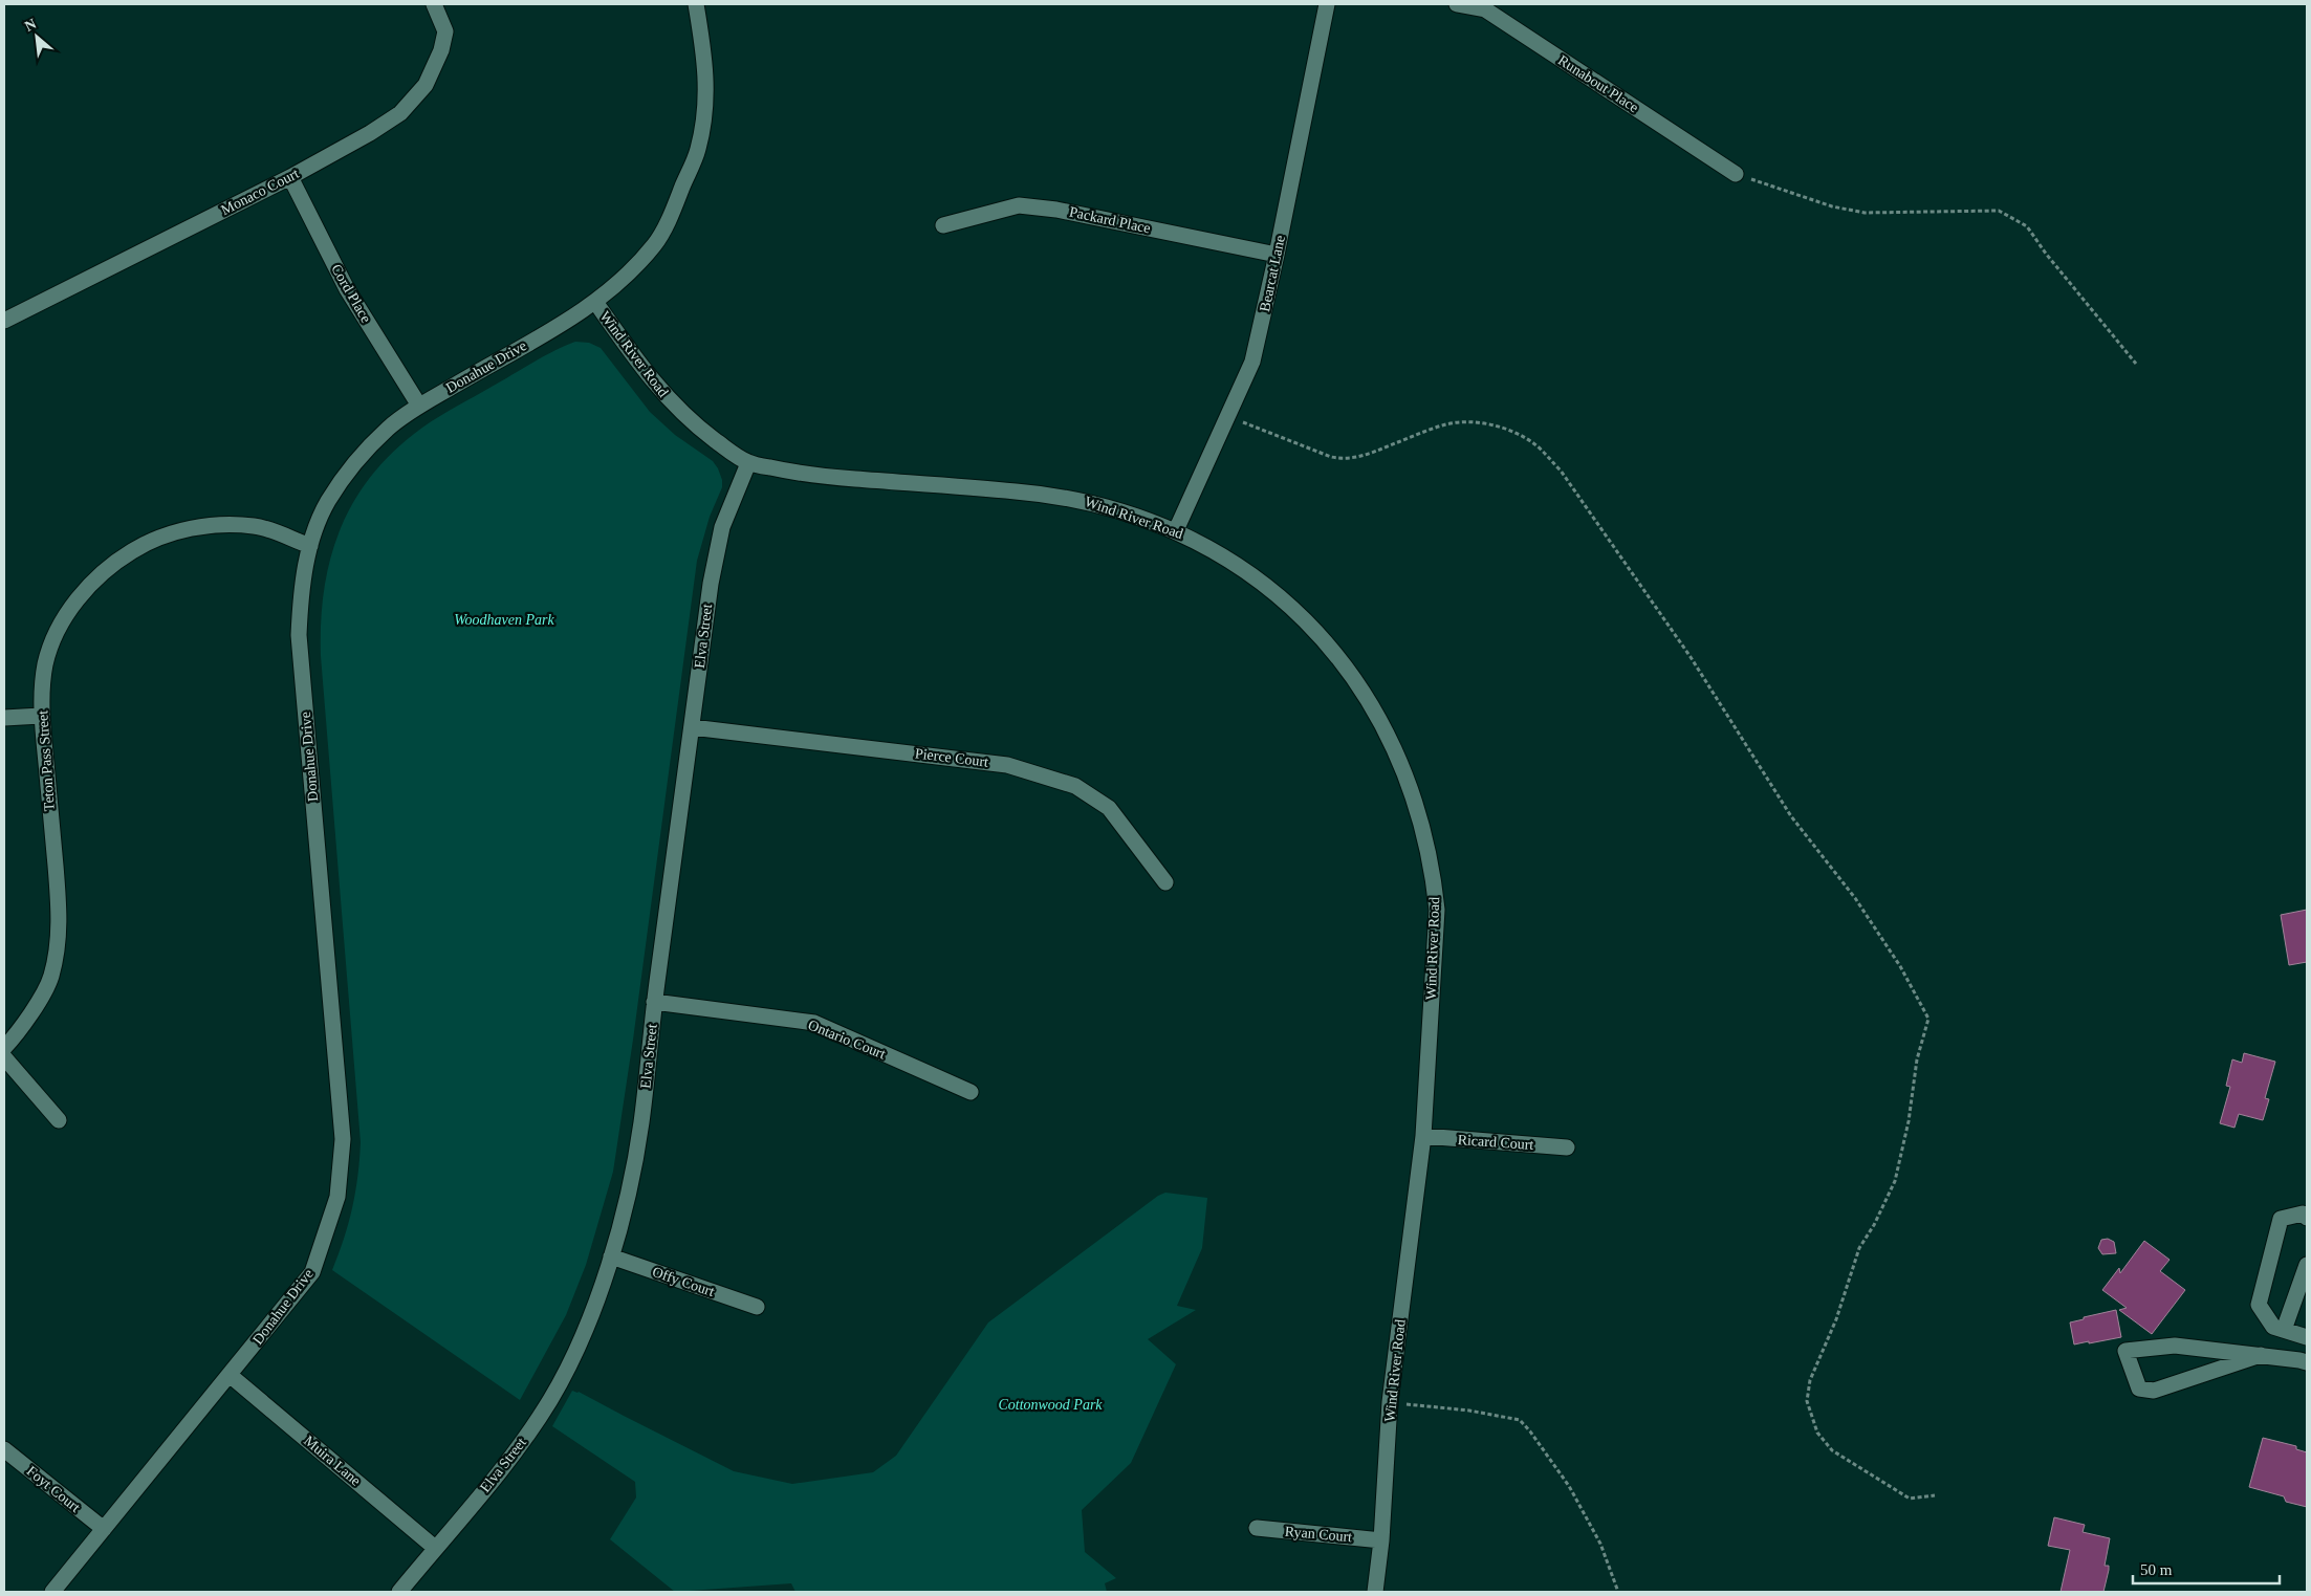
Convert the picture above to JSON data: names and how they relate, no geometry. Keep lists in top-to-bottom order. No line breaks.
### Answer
{"streets":{"street":["Runabout Place","Monaco Court","Packard Place","Bearcat Lane","Cord Place","Wind River Road","Donahue Drive","Elva Street","Pierce Court","Teton Pass Street","Ontario Court","Ricard Court","Offy Court","Muira Lane","Foyt Court","Ryan Court"]},"crossings":[["Monaco Court","Cord Place"],["Packard Place","Bearcat Lane"],["Bearcat Lane","Wind River Road"],["Cord Place","Donahue Drive"],["Wind River Road","Donahue Drive"],["Wind River Road","Elva Street"],["Wind River Road","Ricard Court"],["Wind River Road","Ryan Court"],["Donahue Drive","Teton Pass Street"],["Donahue Drive","Muira Lane"],["Donahue Drive","Foyt Court"],["Elva Street","Pierce Court"],["Elva Street","Ontario Court"],["Elva Street","Offy Court"],["Elva Street","Muira Lane"]],"parks":["Woodhaven Park","Cottonwood Park"],"scale_bar":"50 m","north":"top left"}
